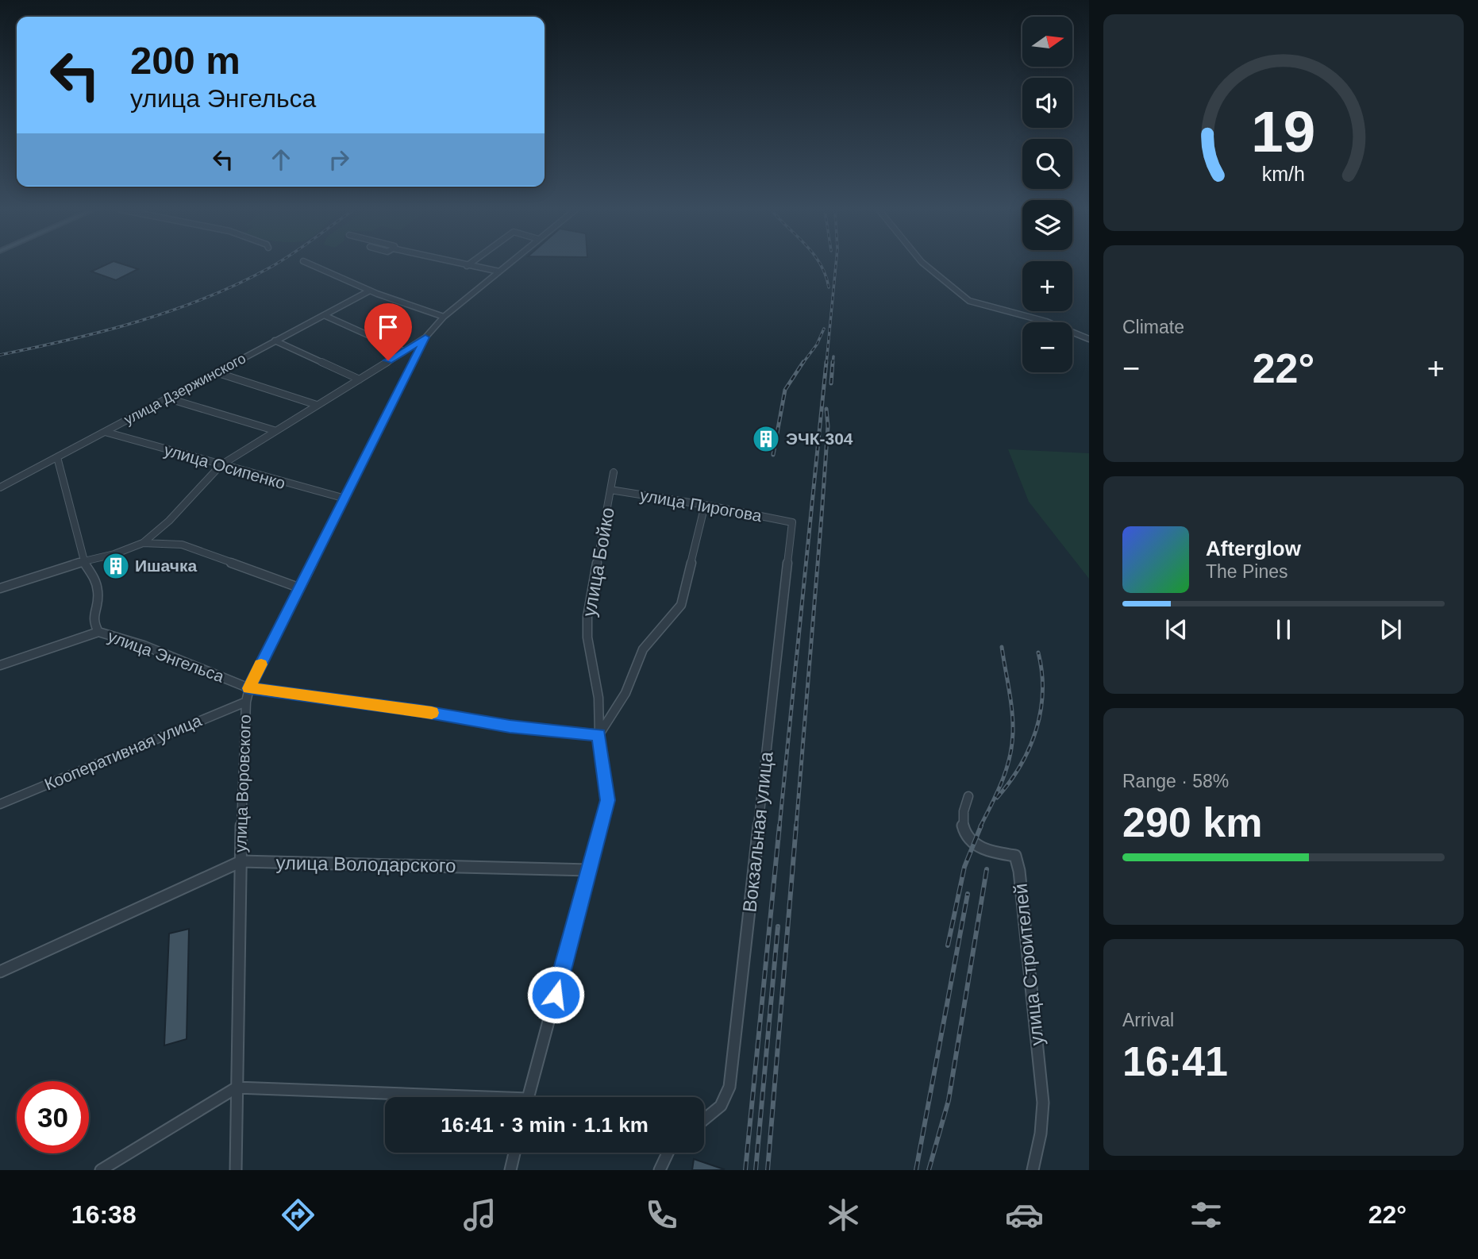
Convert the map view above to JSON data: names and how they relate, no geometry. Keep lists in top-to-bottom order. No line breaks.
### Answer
{"streets":{"street":["улица Дзержинского","улица Осипенко","улица Пирогова","улица Бойко","улица Энгельса","Кооперативная улица","улица Воровского","Вокзальная улица","улица Володарского","улица Строителей"]},"crossings":[["улица Дзержинского","улица Осипенко"],["улица Осипенко","улица Воровского"],["улица Пирогова","улица Бойко"],["улица Пирогова","Вокзальная улица"],["улица Бойко","улица Энгельса"],["улица Бойко","улица Володарского"],["улица Энгельса","улица Воровского"],["Кооперативная улица","улица Воровского"],["улица Воровского","улица Володарского"]],"places":{"building":["ЭЧК-304","Ишачка"]},"north":"right","page":{"map_buttons":["+","−"],"turn":["200 m","улица Энгельса"],"tile":["Climate",["Range · 58%","290 km"],["Arrival","16:41"]],"heat":["−","22°","+"],"song":["Afterglow","The Pines"],"limit":"30","trip":"16:41 · 3 min · 1.1 km","tabs":["16:38","22°"],"gauge":["19","km/h"]}}
